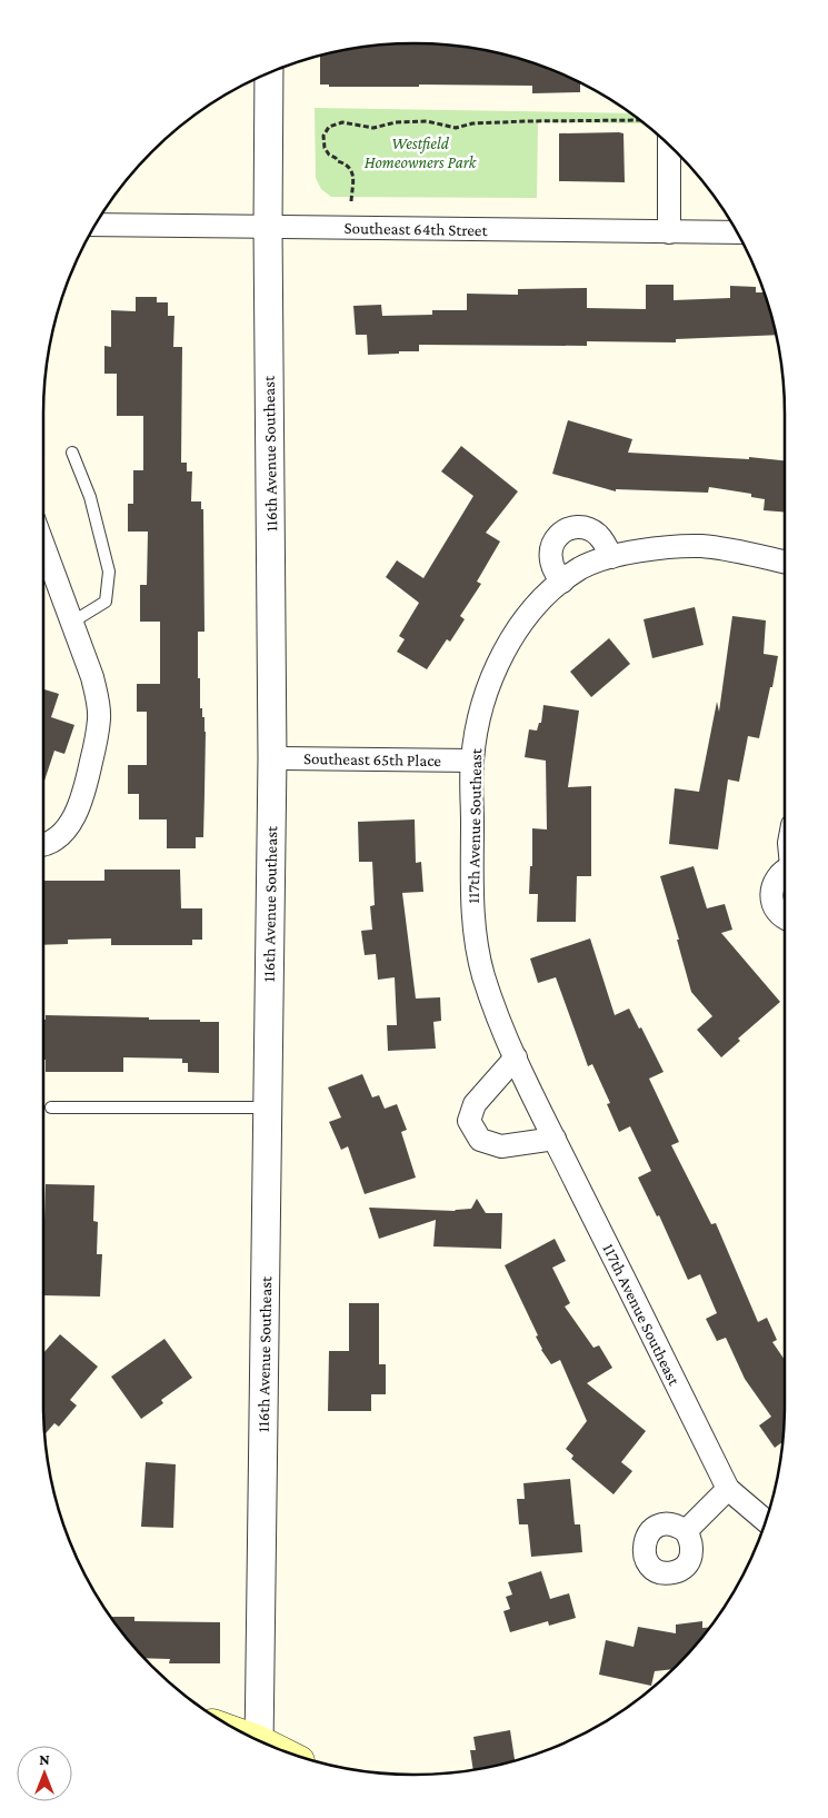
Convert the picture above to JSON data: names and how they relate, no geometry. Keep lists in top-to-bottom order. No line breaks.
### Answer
{"streets":{"street":["Southeast 64th Street","116th Avenue Southeast","Southeast 65th Place","117th Avenue Southeast"]},"crossings":[["Southeast 64th Street","116th Avenue Southeast"],["116th Avenue Southeast","Southeast 65th Place"],["Southeast 65th Place","117th Avenue Southeast"]],"parks":["Westfield Homeowners Park"],"north":"top"}
